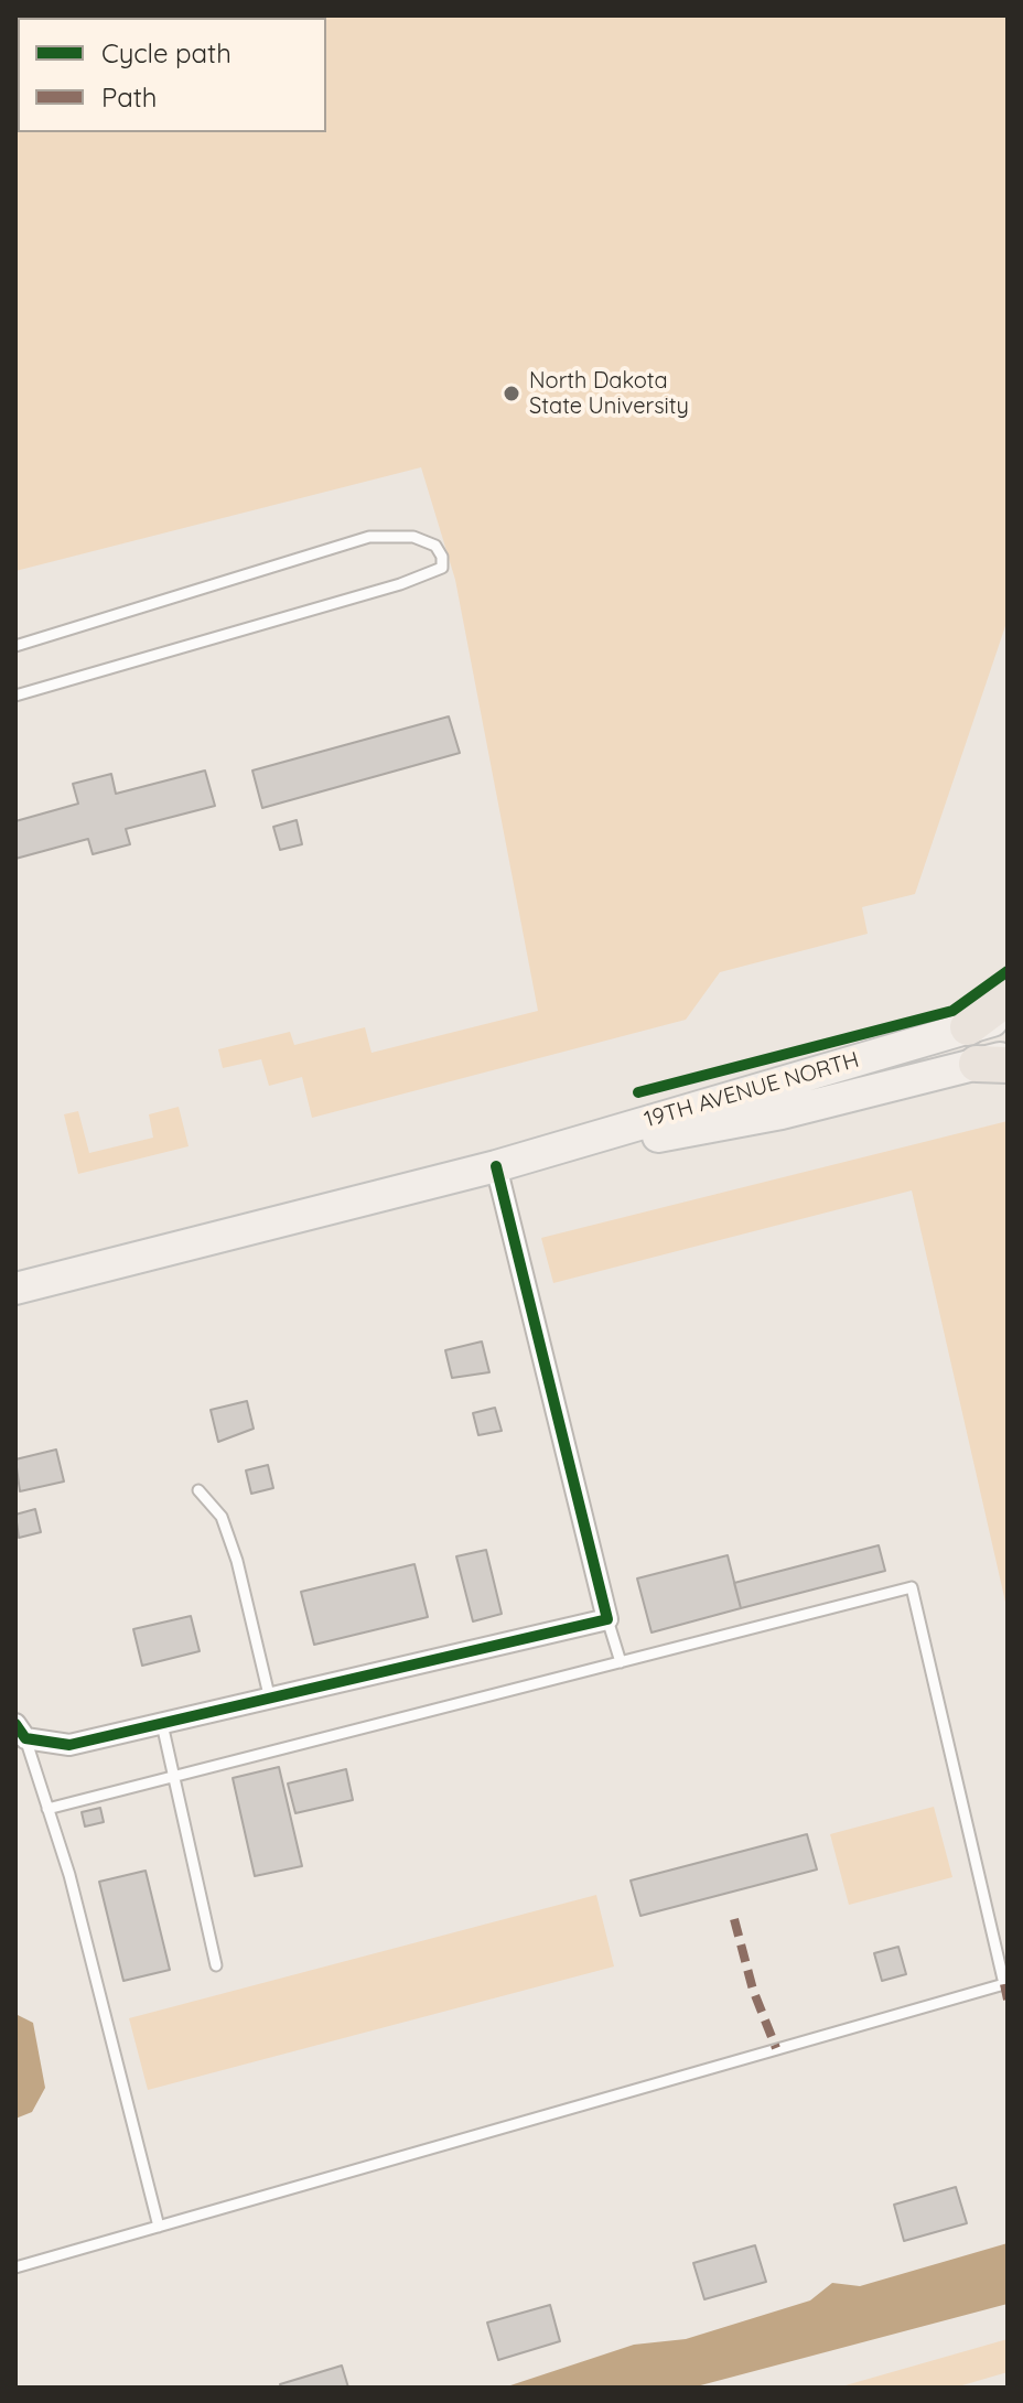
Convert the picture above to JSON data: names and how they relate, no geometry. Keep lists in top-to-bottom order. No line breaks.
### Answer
{"streets":{"main road":["19TH AVENUE NORTH"]},"places":["North Dakota State University"],"legend":["Cycle path","Path"]}
